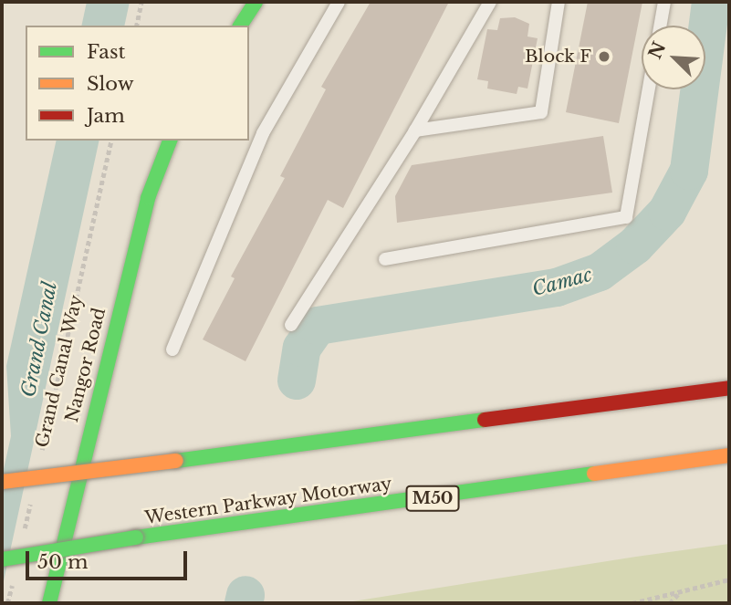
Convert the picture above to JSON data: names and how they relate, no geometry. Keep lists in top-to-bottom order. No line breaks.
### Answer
{"streets":{"main road":["Nangor Road","M50","Western Parkway Motorway"],"path":["Grand Canal Way"]},"water":["Camac","Grand Canal"],"places":["Block F"],"legend":["Fast","Slow","Jam"],"scale_bar":"50 m","north":"top left"}
